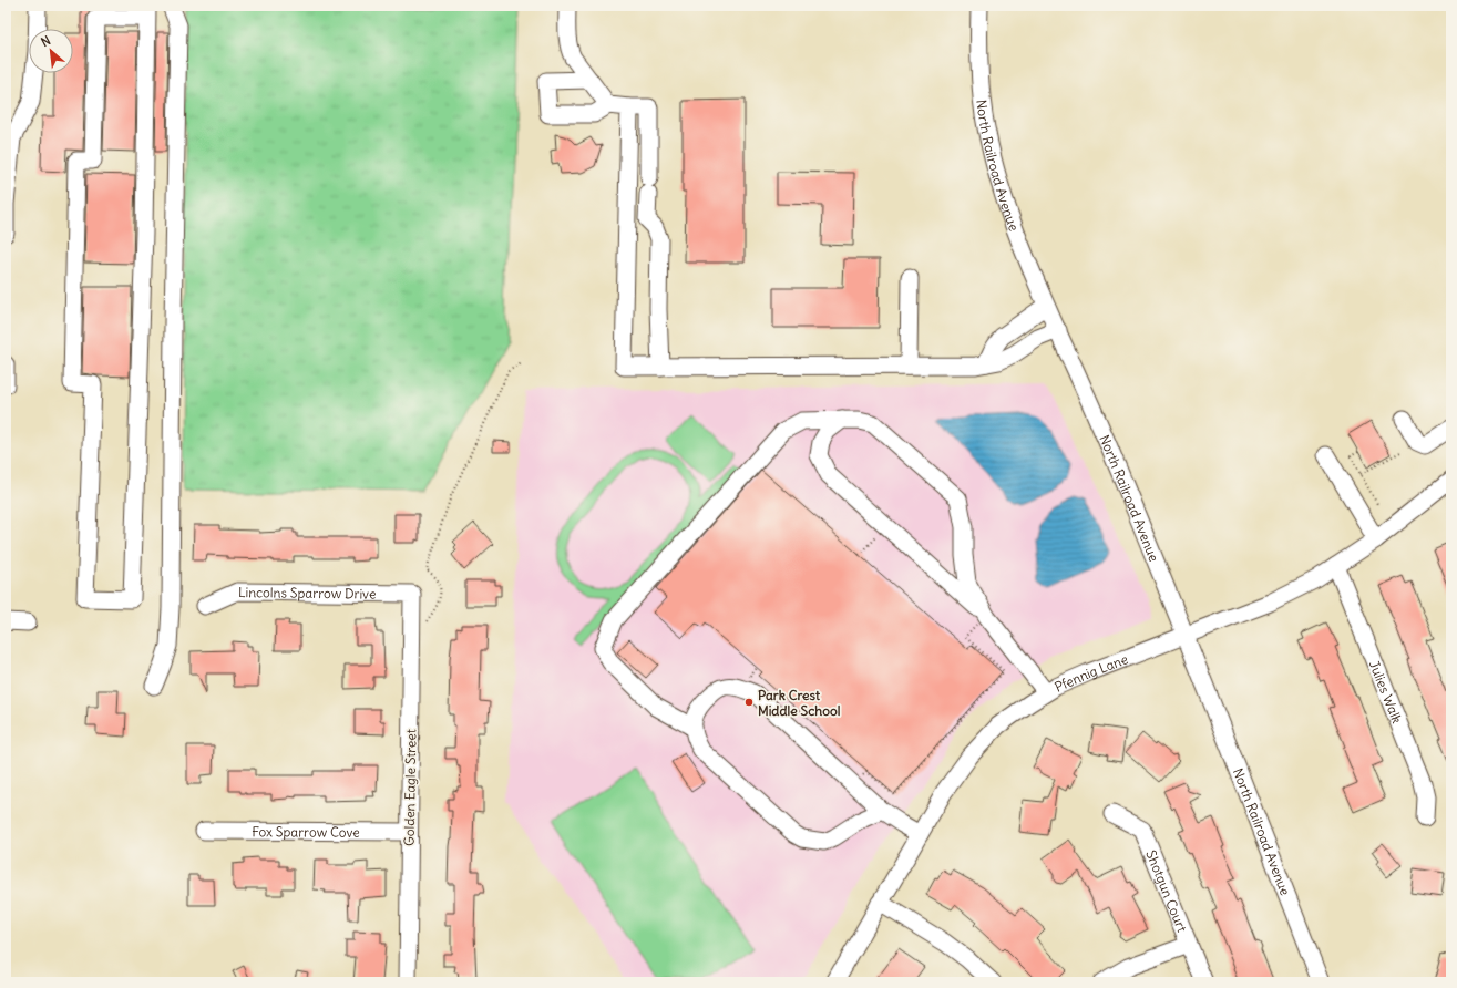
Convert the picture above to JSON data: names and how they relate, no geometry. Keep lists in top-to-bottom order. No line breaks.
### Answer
{"streets":{"street":["North Railroad Avenue","Lincolns Sparrow Drive","Pfennig Lane","Julies Walk","Golden Eagle Street","Fox Sparrow Cove","Shotgun Court"]},"crossings":[["North Railroad Avenue","Pfennig Lane"],["Lincolns Sparrow Drive","Golden Eagle Street"],["Pfennig Lane","Julies Walk"],["Golden Eagle Street","Fox Sparrow Cove"]],"places":["Park Crest Middle School"],"north":"top left"}
